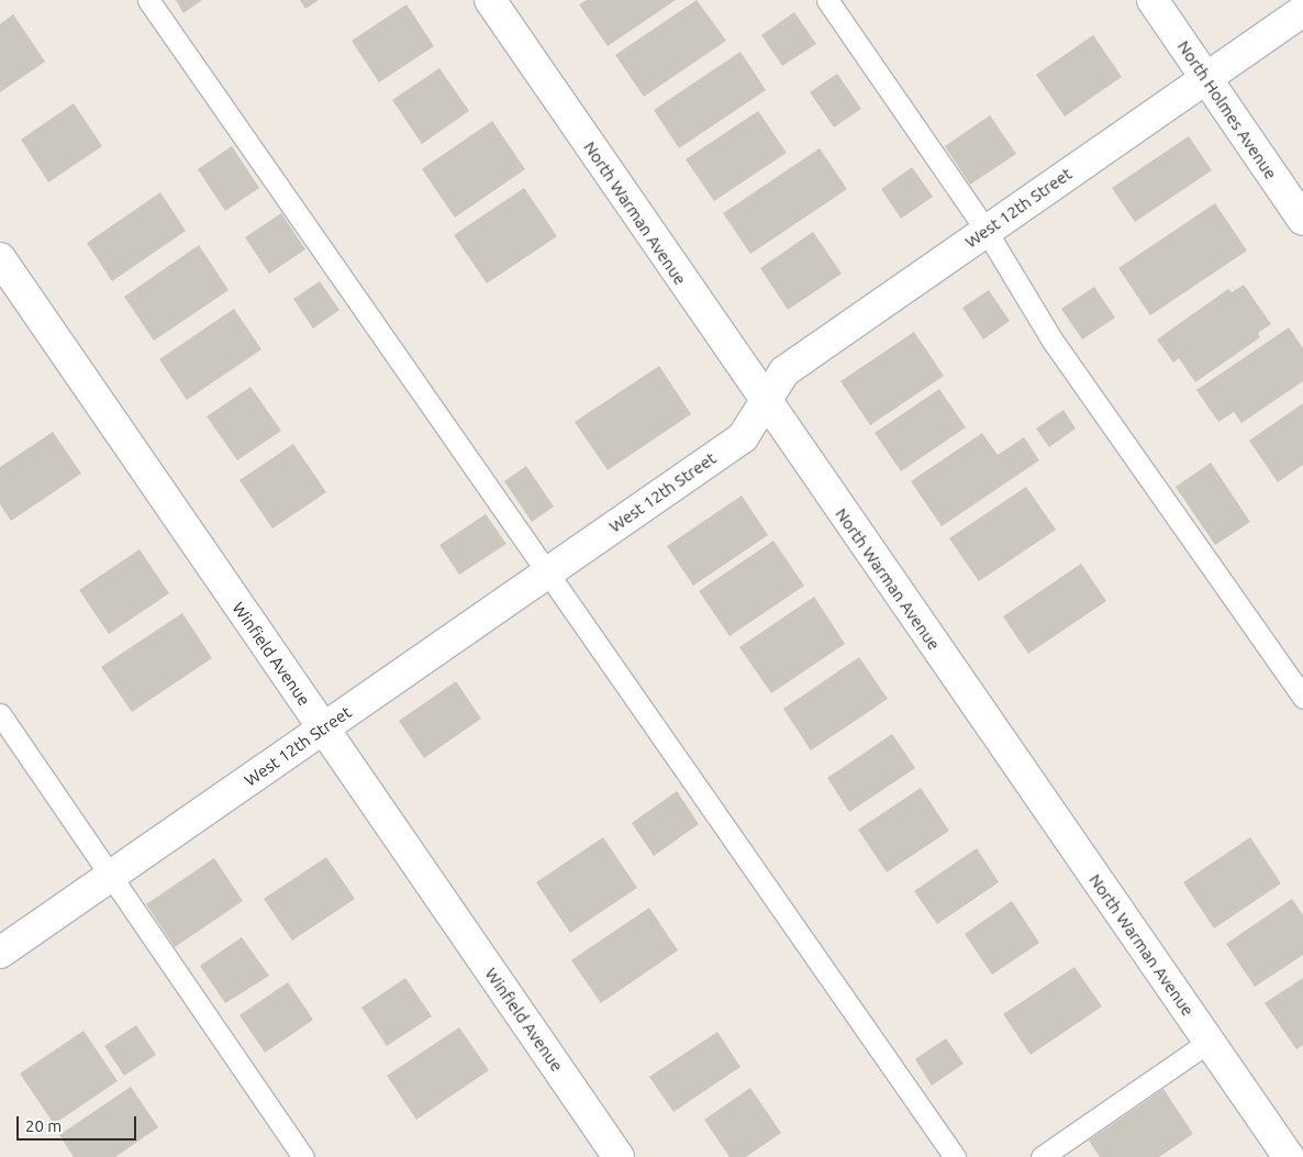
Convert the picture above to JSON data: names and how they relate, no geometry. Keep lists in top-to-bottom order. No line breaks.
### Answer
{"streets":{"street":["North Holmes Avenue","West 12th Street","North Warman Avenue","Winfield Avenue"]},"crossings":[["North Holmes Avenue","West 12th Street"],["West 12th Street","North Warman Avenue"],["West 12th Street","Winfield Avenue"]],"scale_bar":"20 m"}
